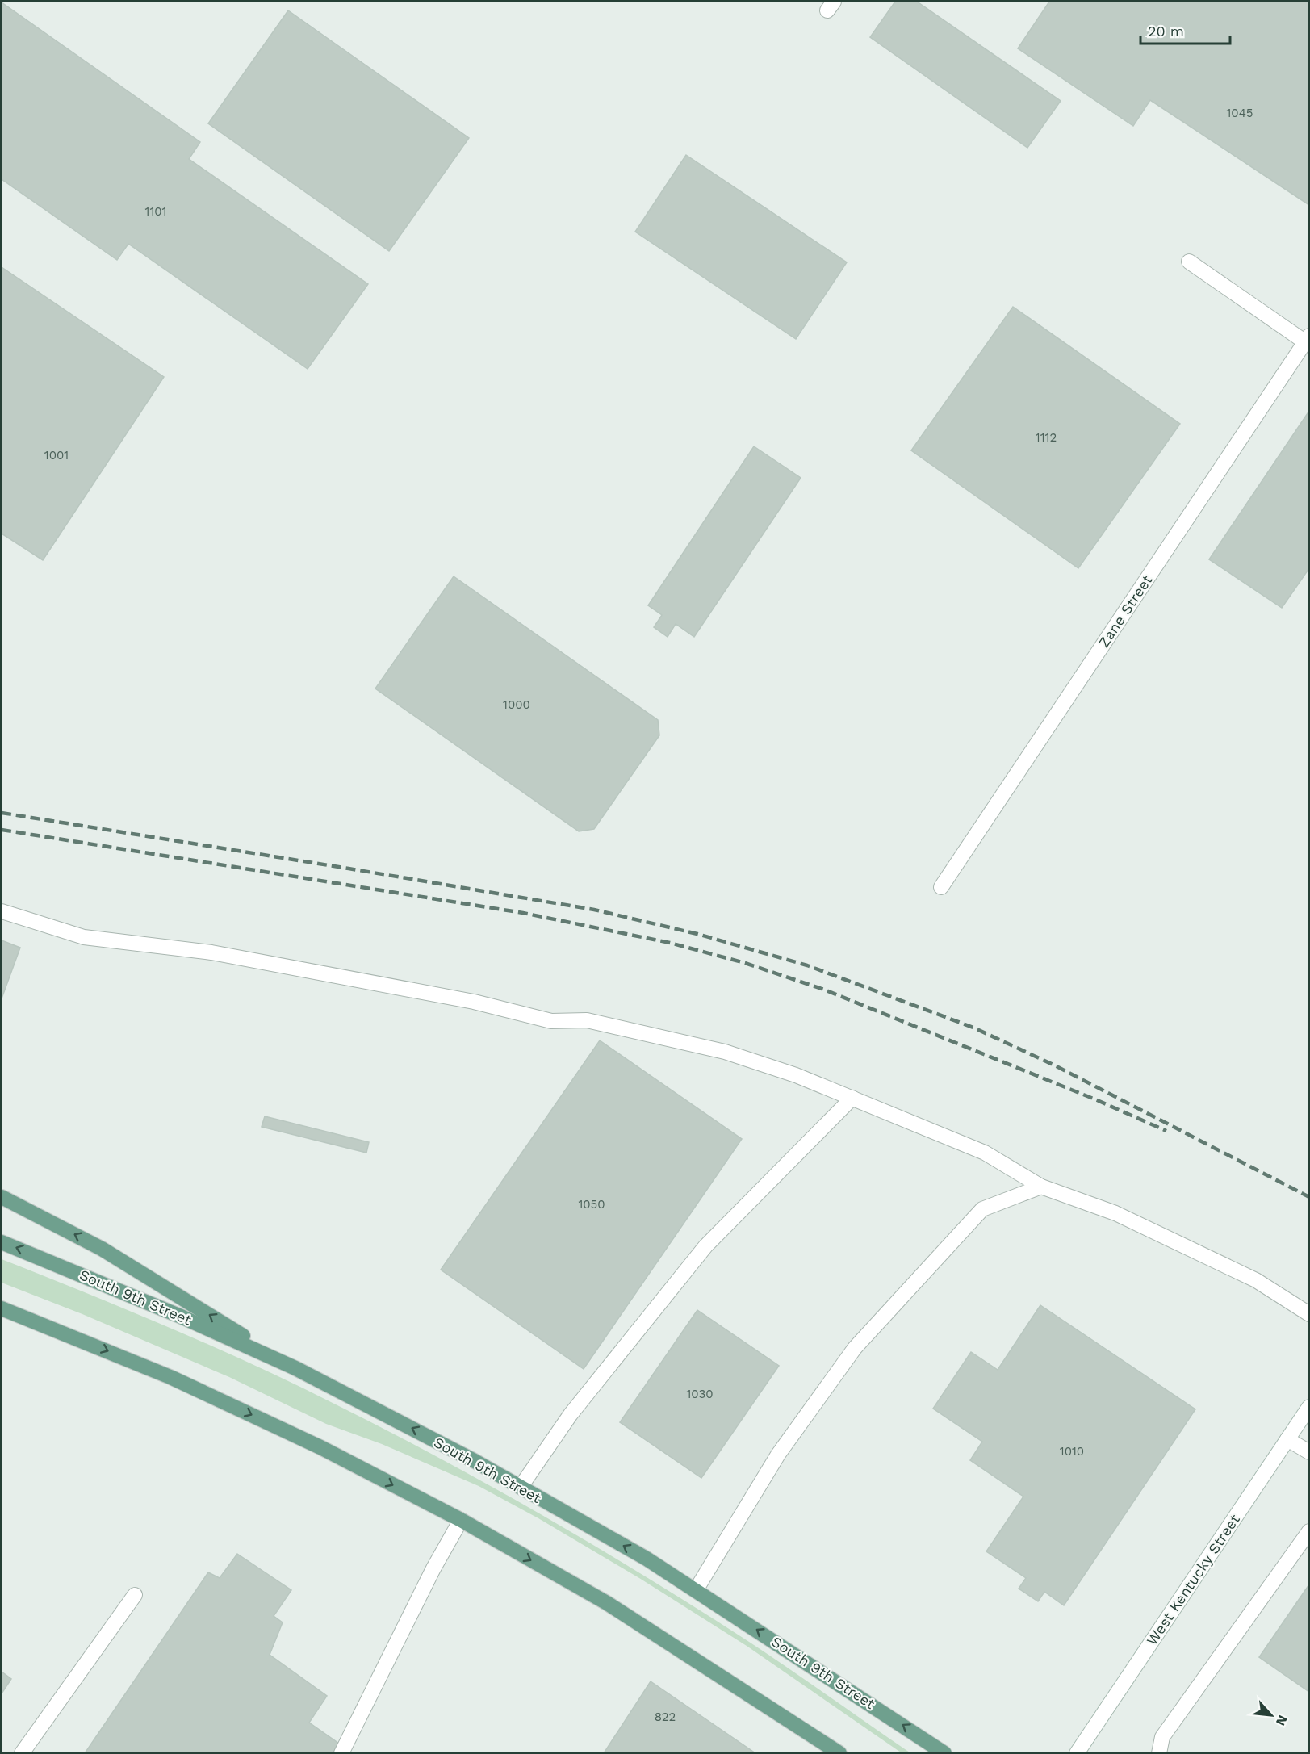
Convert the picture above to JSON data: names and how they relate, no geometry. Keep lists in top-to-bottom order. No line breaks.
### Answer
{"streets":{"main road":["South 9th Street"],"street":["Zane Street","West Kentucky Street"]},"house_numbers":["1045","1101","1112","1001","1000","1050","1030","1010","822"],"scale_bar":"20 m","north":"bottom right"}
